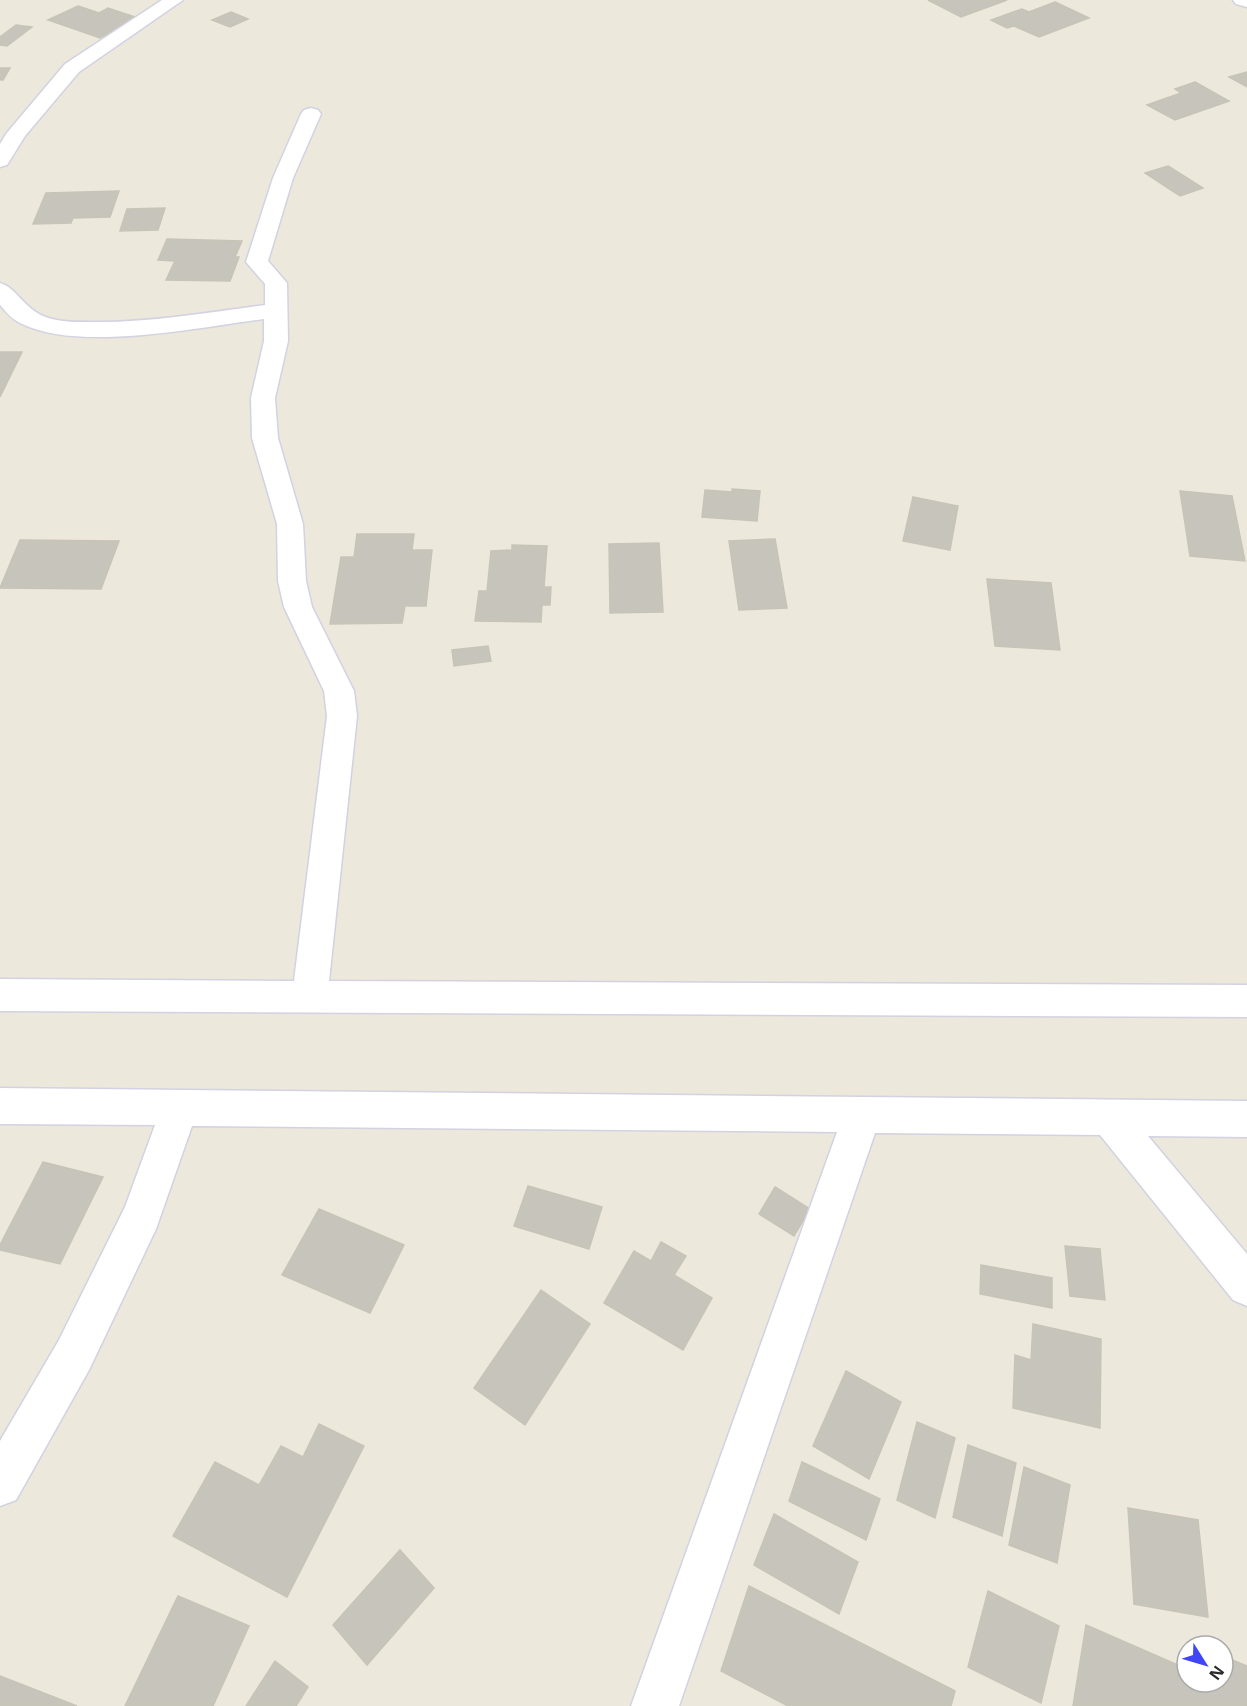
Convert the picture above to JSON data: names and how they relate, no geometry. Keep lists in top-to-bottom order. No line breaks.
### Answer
{"north":"bottom right"}
